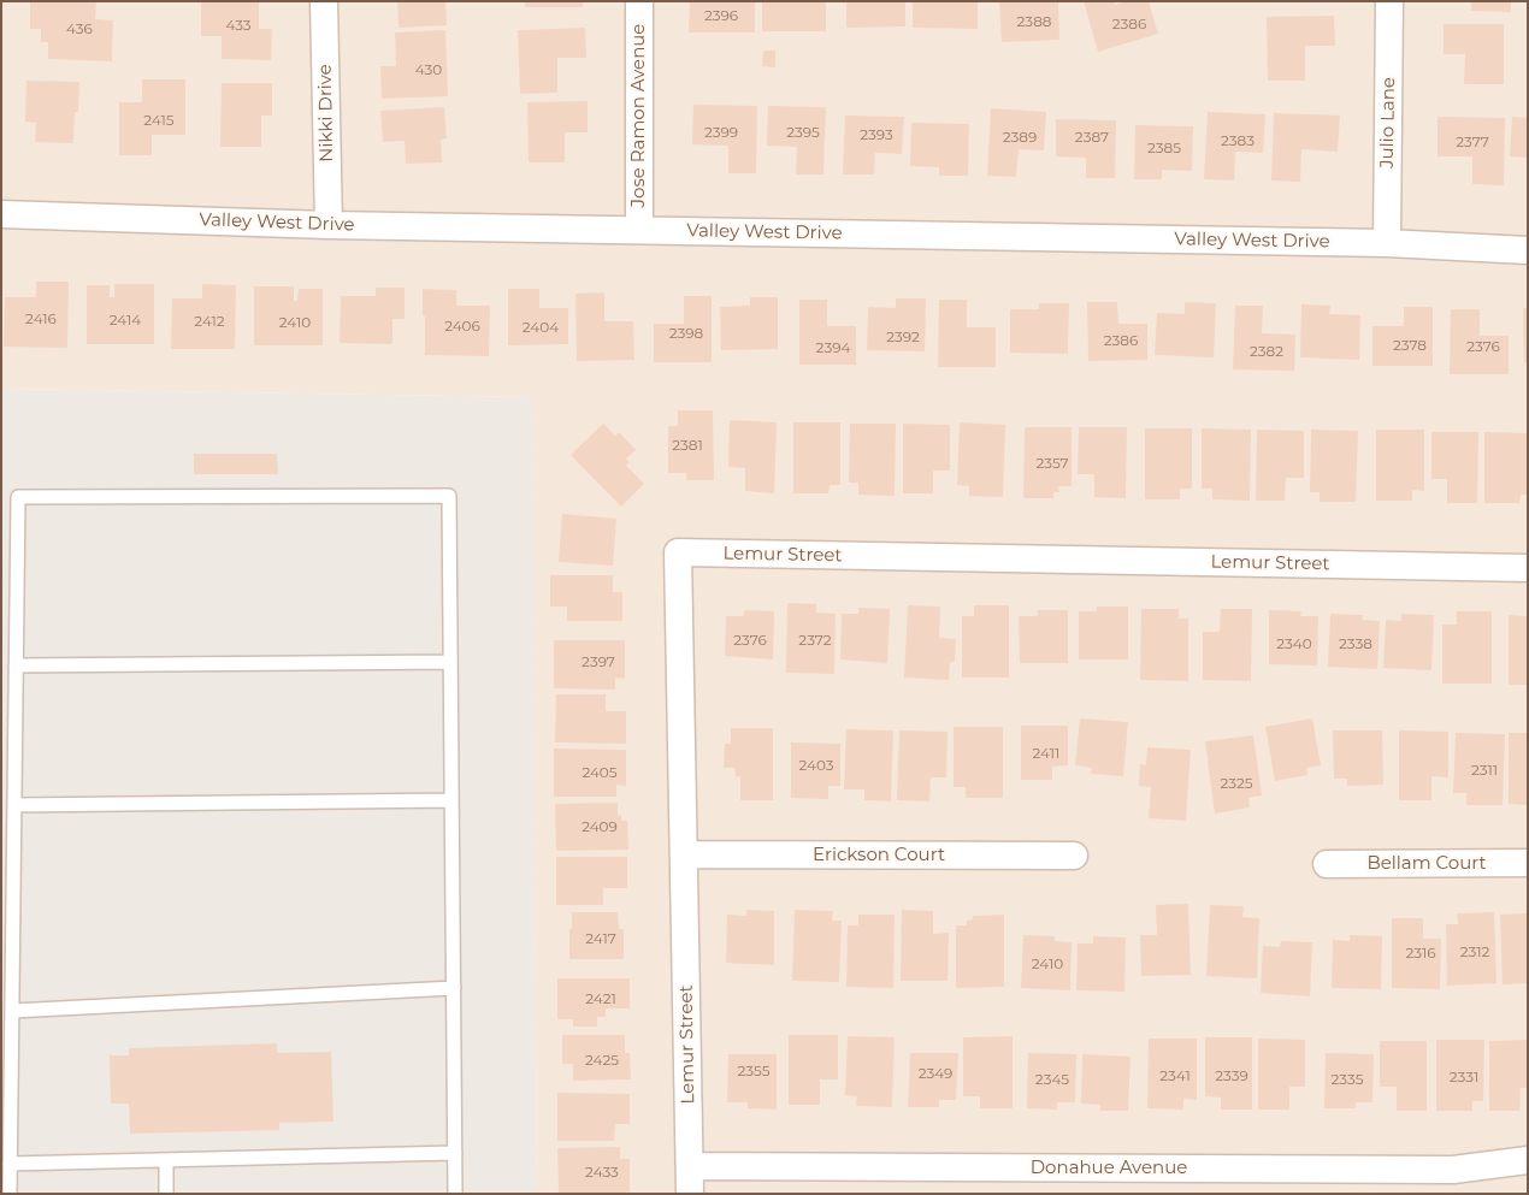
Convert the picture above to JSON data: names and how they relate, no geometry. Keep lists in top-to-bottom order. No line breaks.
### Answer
{"streets":{"street":["Nikki Drive","Jose Ramon Avenue","Julio Lane","Valley West Drive","Lemur Street","Erickson Court","Bellam Court","Donahue Avenue"]},"crossings":[["Nikki Drive","Valley West Drive"],["Jose Ramon Avenue","Valley West Drive"],["Julio Lane","Valley West Drive"],["Lemur Street","Erickson Court"],["Lemur Street","Donahue Avenue"]],"house_numbers":["2396","2388","2386","433","436","430","2415","2399","2395","2393","2389","2387","2383","2377","2385","2416","2414","2412","2410","2406","2404","2398","2392","2386","2378","2376","2394","2382","2381","2357","2376","2372","2340","2338","2397","2411","2403","2311","2405","2325","2409","2417","2312","2316","2410","2421","2425","2355","2349","2341","2339","2331","2345","2335","2433"]}
